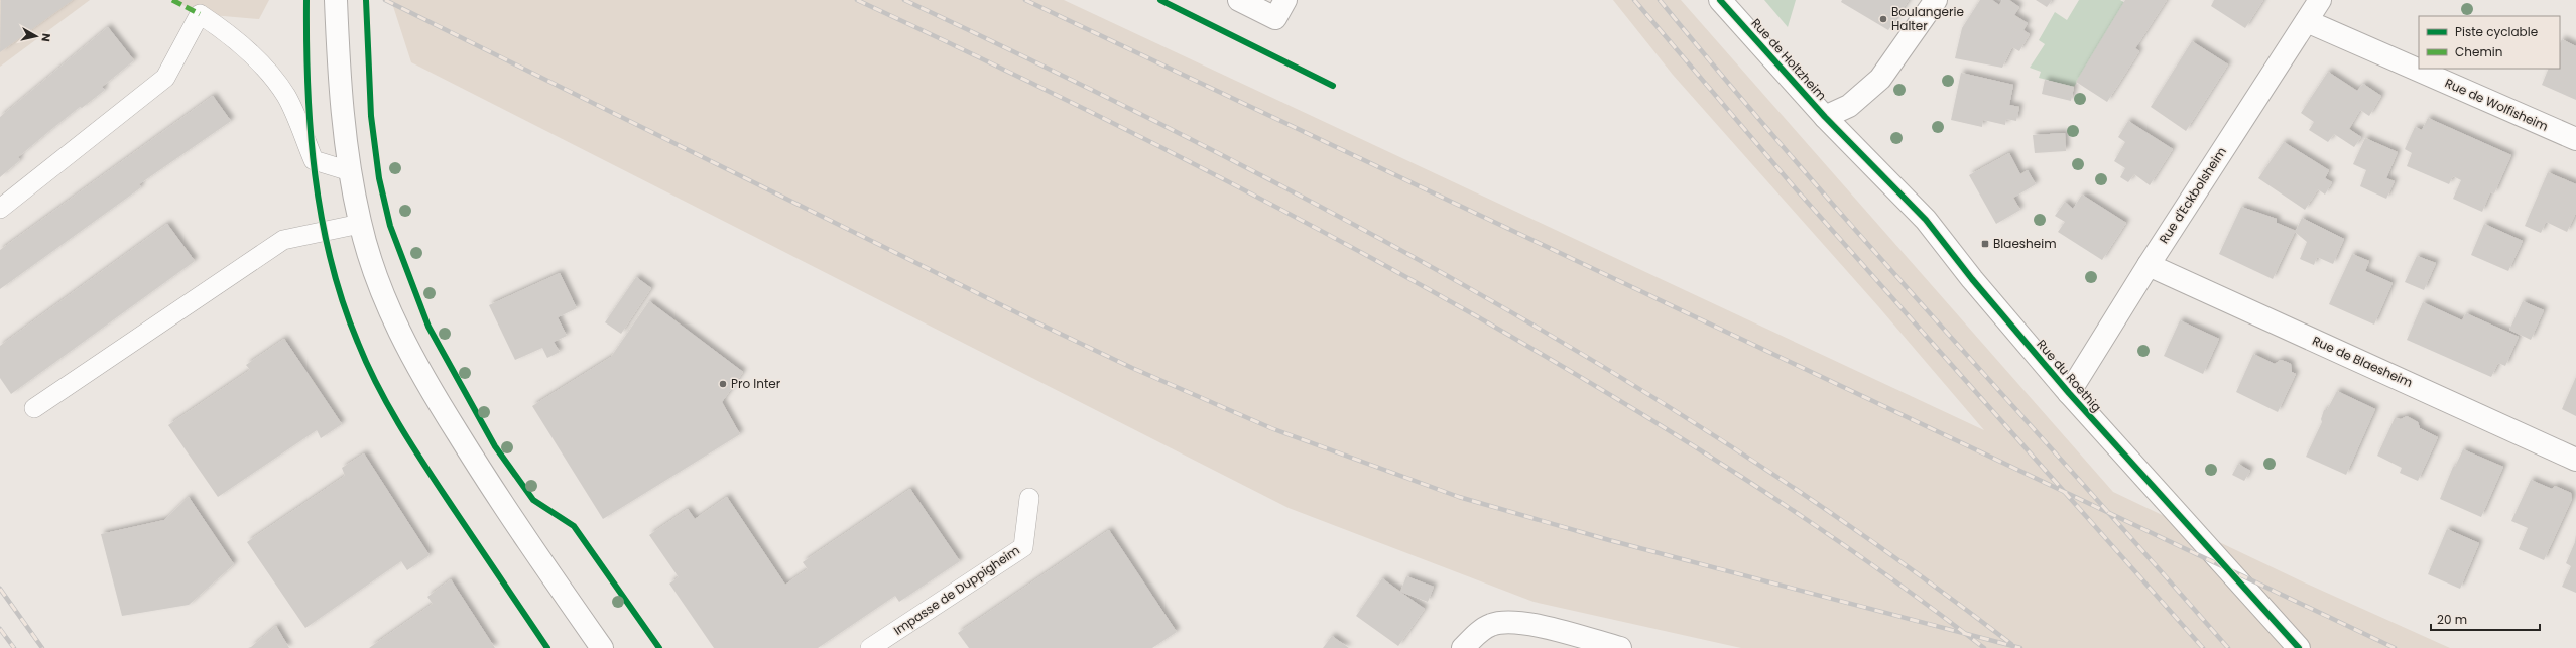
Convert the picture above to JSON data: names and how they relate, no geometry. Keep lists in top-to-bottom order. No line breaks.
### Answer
{"streets":{"street":["Rue de Holtzheim","Rue de Wolfisheim","Rue d'Eckbolsheim","Rue de Blaesheim","Rue du Roethig"],"lane":["Impasse de Duppigheim"]},"crossings":[["Rue de Holtzheim","Rue du Roethig"],["Rue de Wolfisheim","Rue d'Eckbolsheim"],["Rue d'Eckbolsheim","Rue de Blaesheim"],["Rue d'Eckbolsheim","Rue du Roethig"]],"places":{"other":["Boulangerie Halter","Pro Inter"],"transit":["Blaesheim"]},"legend":["Piste cyclable","Chemin"],"scale_bar":"20 m","north":"right"}
